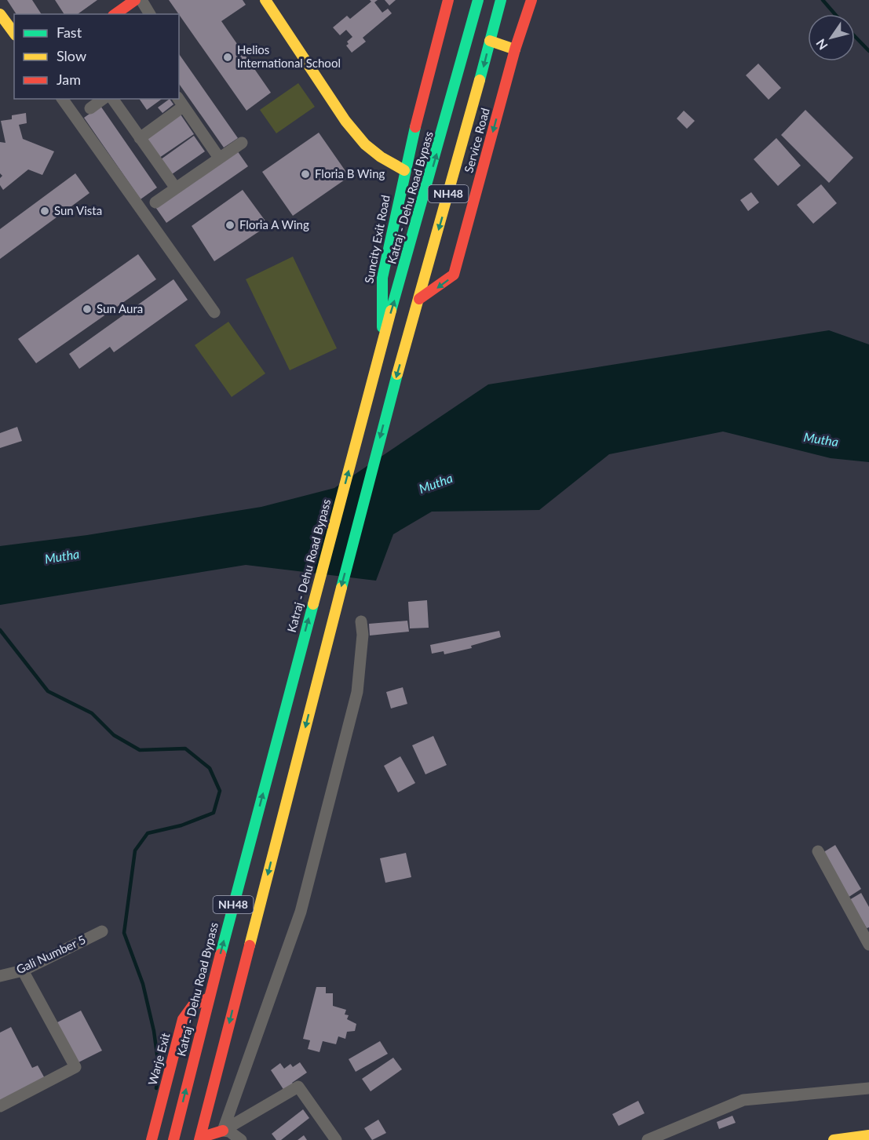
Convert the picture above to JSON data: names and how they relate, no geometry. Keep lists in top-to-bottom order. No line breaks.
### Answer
{"streets":{"main road":["Service Road","NH48","Katraj - Dehu Road Bypass","Suncity Exit Road","Warje Exit"],"street":["Gali Number 5"]},"crossings":[["Service Road","NH48"],["Katraj - Dehu Road Bypass","Suncity Exit Road"],["Katraj - Dehu Road Bypass","Warje Exit"]],"water":["Mutha"],"places":["Helios International School","Floria B Wing","Sun Vista","Floria A Wing","Sun Aura"],"legend":["Fast","Slow","Jam"],"north":"bottom left"}
